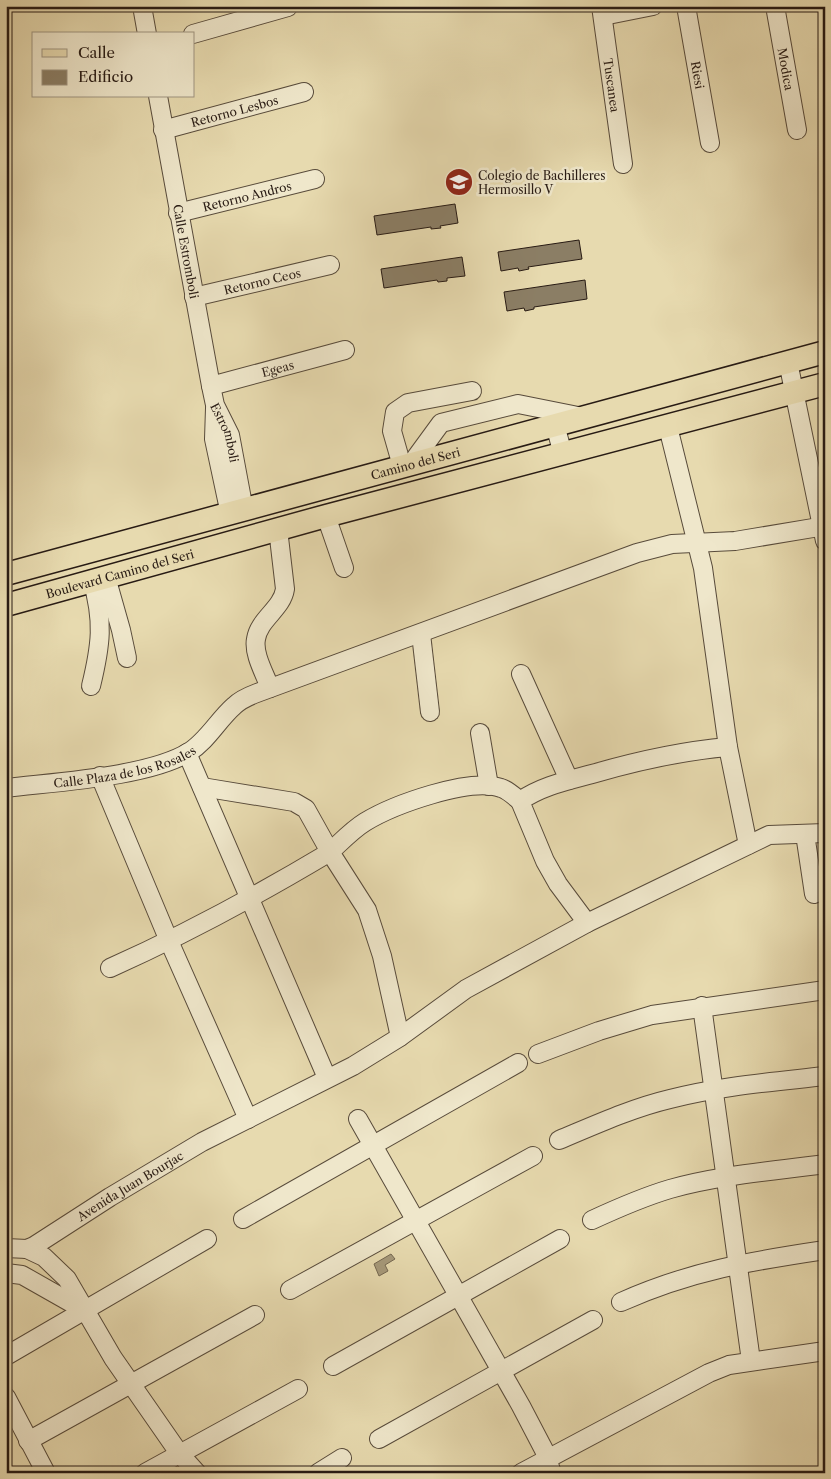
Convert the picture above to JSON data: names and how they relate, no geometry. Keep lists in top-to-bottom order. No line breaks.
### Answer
{"streets":{"main road":["Camino del Seri","Boulevard Camino del Seri"],"street":["Modica","Riesi","Tuscanea","Retorno Lesbos","Retorno Andros","Calle Estromboli","Retorno Ceos","Egeas","Estromboli","Calle Plaza de los Rosales","Avenida Juan Bourjac"]},"crossings":[["Retorno Lesbos","Calle Estromboli"],["Retorno Andros","Calle Estromboli"],["Calle Estromboli","Retorno Ceos"],["Calle Estromboli","Egeas"],["Calle Estromboli","Estromboli"],["Estromboli","Camino del Seri"]],"places":{"school or university":["Colegio de Bachilleres Hermosillo V"]},"legend":["Calle","Edificio"]}
